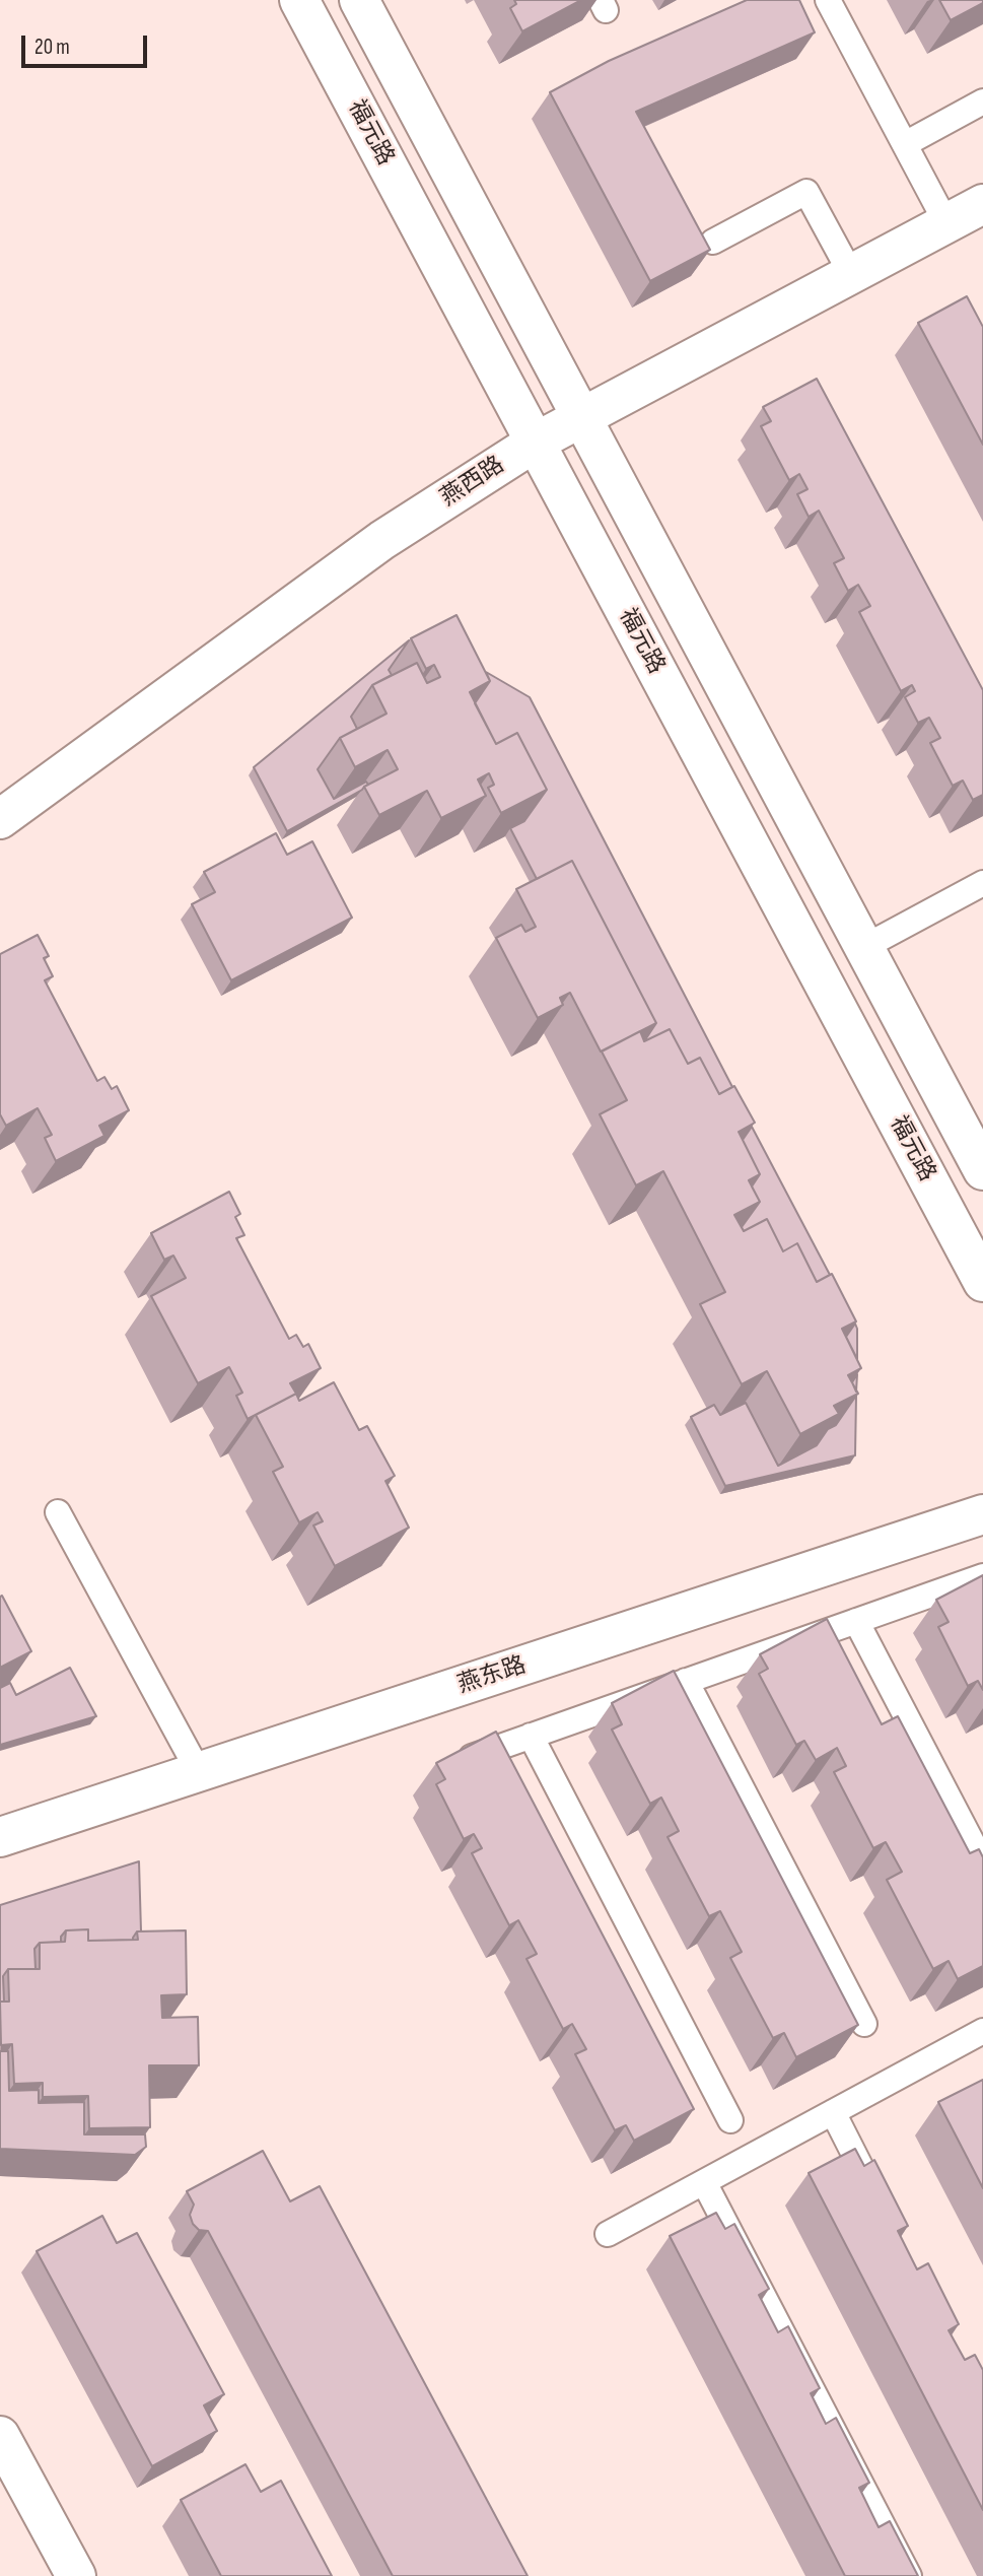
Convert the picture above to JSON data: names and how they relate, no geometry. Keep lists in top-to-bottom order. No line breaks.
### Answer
{"streets":{"main road":["福元路","燕西路","燕东路"]},"crossings":[["福元路","燕西路"]],"scale_bar":"20 m"}
